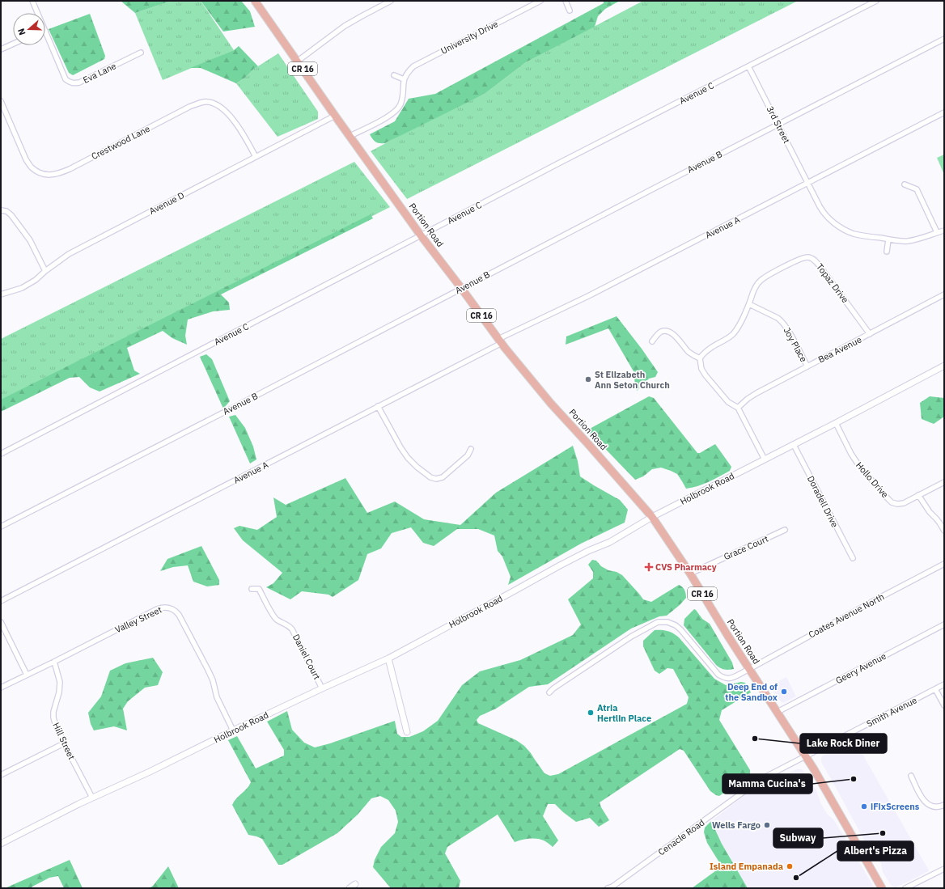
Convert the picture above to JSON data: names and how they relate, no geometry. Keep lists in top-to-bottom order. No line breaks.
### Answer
{"streets":{"main road":["CR 16","Portion Road"],"street":["University Drive","Eva Lane","Avenue C","3rd Street","Crestwood Lane","Avenue B","Avenue D","Avenue A","Topaz Drive","Joy Place","Bea Avenue","Hollo Drive","Holbrook Road","Doradell Drive","Grace Court","Coates Avenue North","Valley Street","Daniel Court","Geery Avenue","Smith Avenue","Hill Street","Cenacle Road"]},"crossings":[["Avenue C","3rd Street"],["Avenue C","Portion Road"],["3rd Street","Avenue B"],["3rd Street","Avenue A"],["Crestwood Lane","Avenue D"],["Avenue B","Portion Road"],["Avenue D","Portion Road"],["Portion Road","Avenue A"],["Portion Road","Holbrook Road"],["Portion Road","Grace Court"],["Portion Road","Coates Avenue North"],["Portion Road","Geery Avenue"],["Portion Road","Smith Avenue"],["Portion Road","Cenacle Road"],["Topaz Drive","Joy Place"],["Topaz Drive","Bea Avenue"],["Joy Place","Bea Avenue"],["Hollo Drive","Holbrook Road"],["Holbrook Road","Doradell Drive"],["Holbrook Road","Valley Street"],["Holbrook Road","Daniel Court"],["Holbrook Road","Hill Street"],["Valley Street","Hill Street"],["Smith Avenue","Cenacle Road"]],"places":{"other":["St Elizabeth Ann Seton Church","Deep End of the Sandbox","Atria Hertlin Place","Lake Rock Diner","Mamma Cucina's","iFixScreens","Wells Fargo","Subway","Island Empanada","Albert's Pizza"],"health":["CVS Pharmacy"]},"north":"left"}
